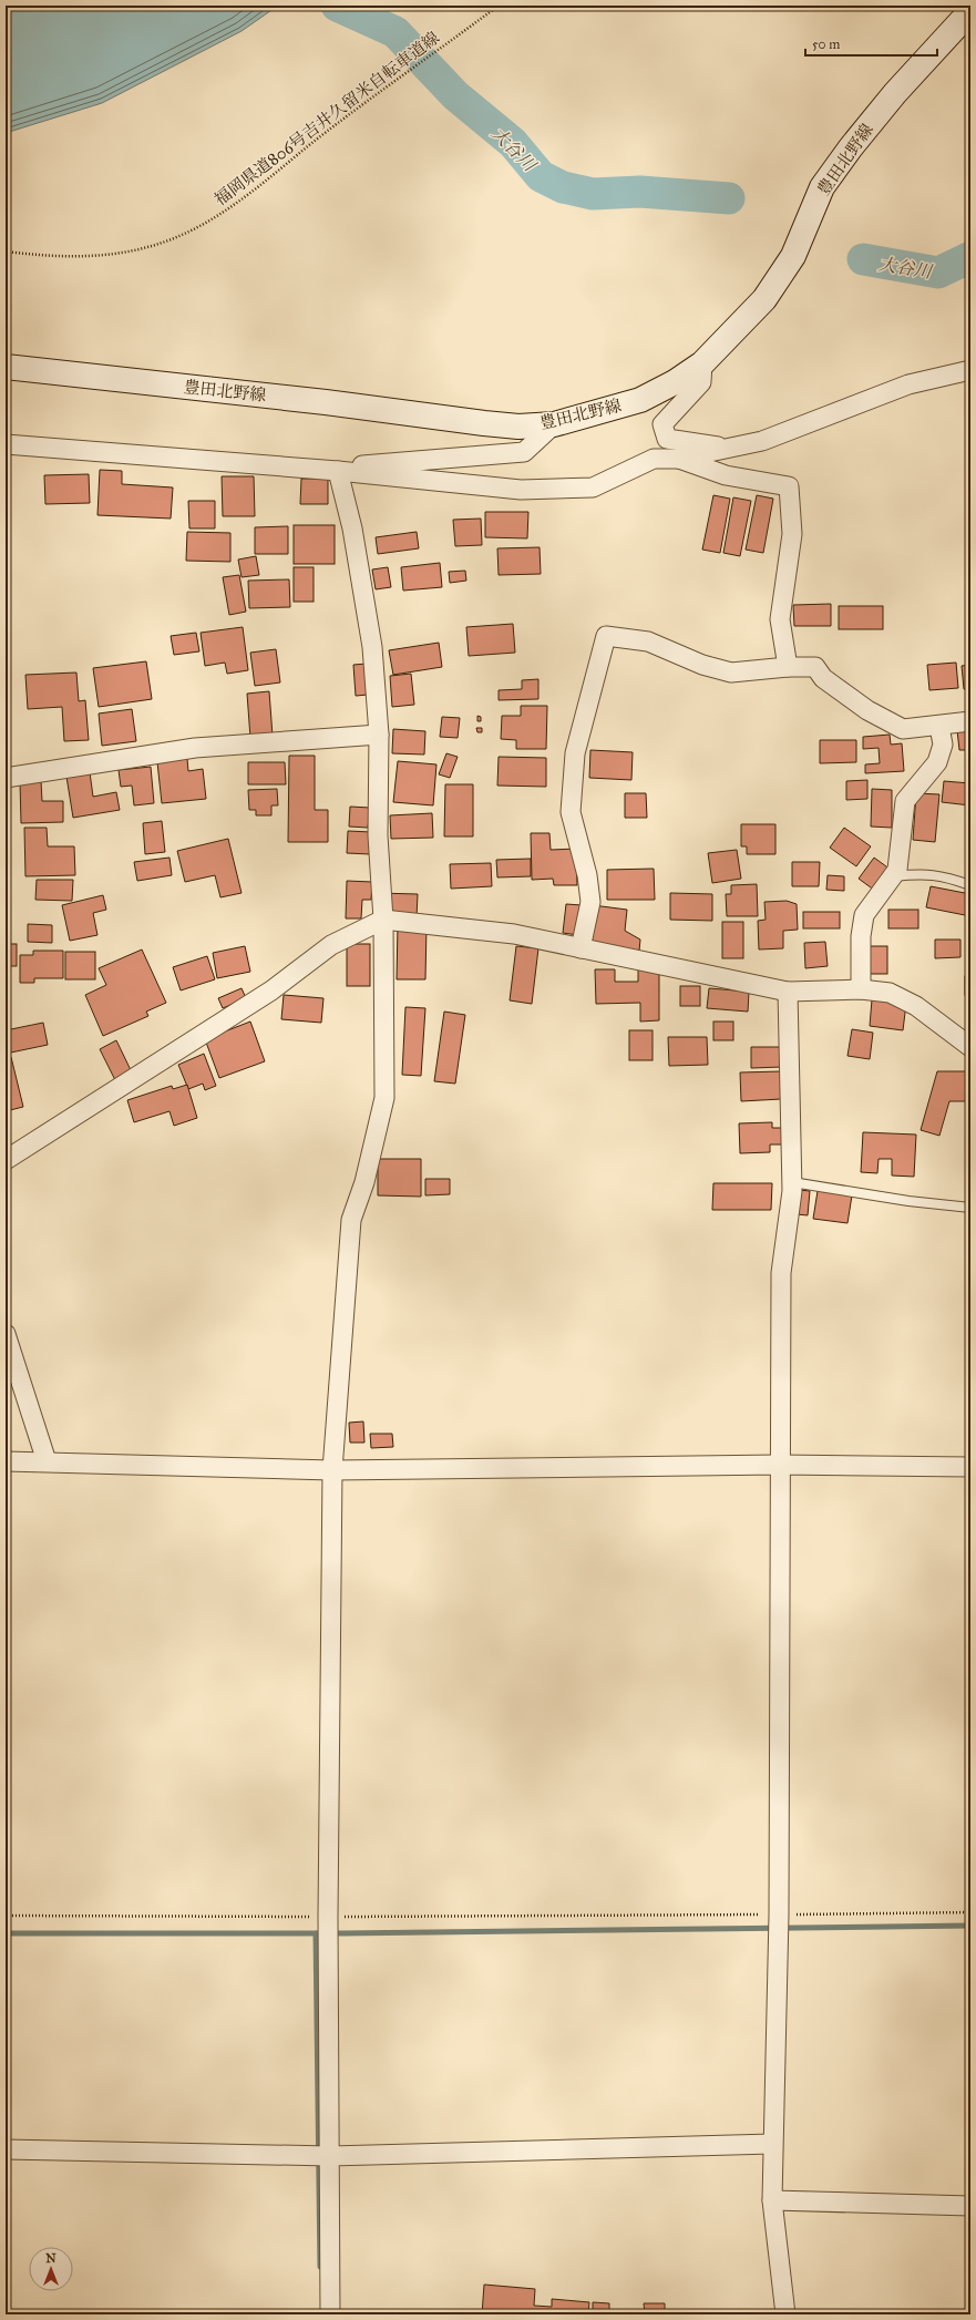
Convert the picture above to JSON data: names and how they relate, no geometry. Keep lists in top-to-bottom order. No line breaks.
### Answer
{"streets":{"main road":["豊田北野線"],"path":["福岡県道806号吉井久留米自転車道線"]},"water":["大谷川"],"scale_bar":"50 m","north":"top"}
